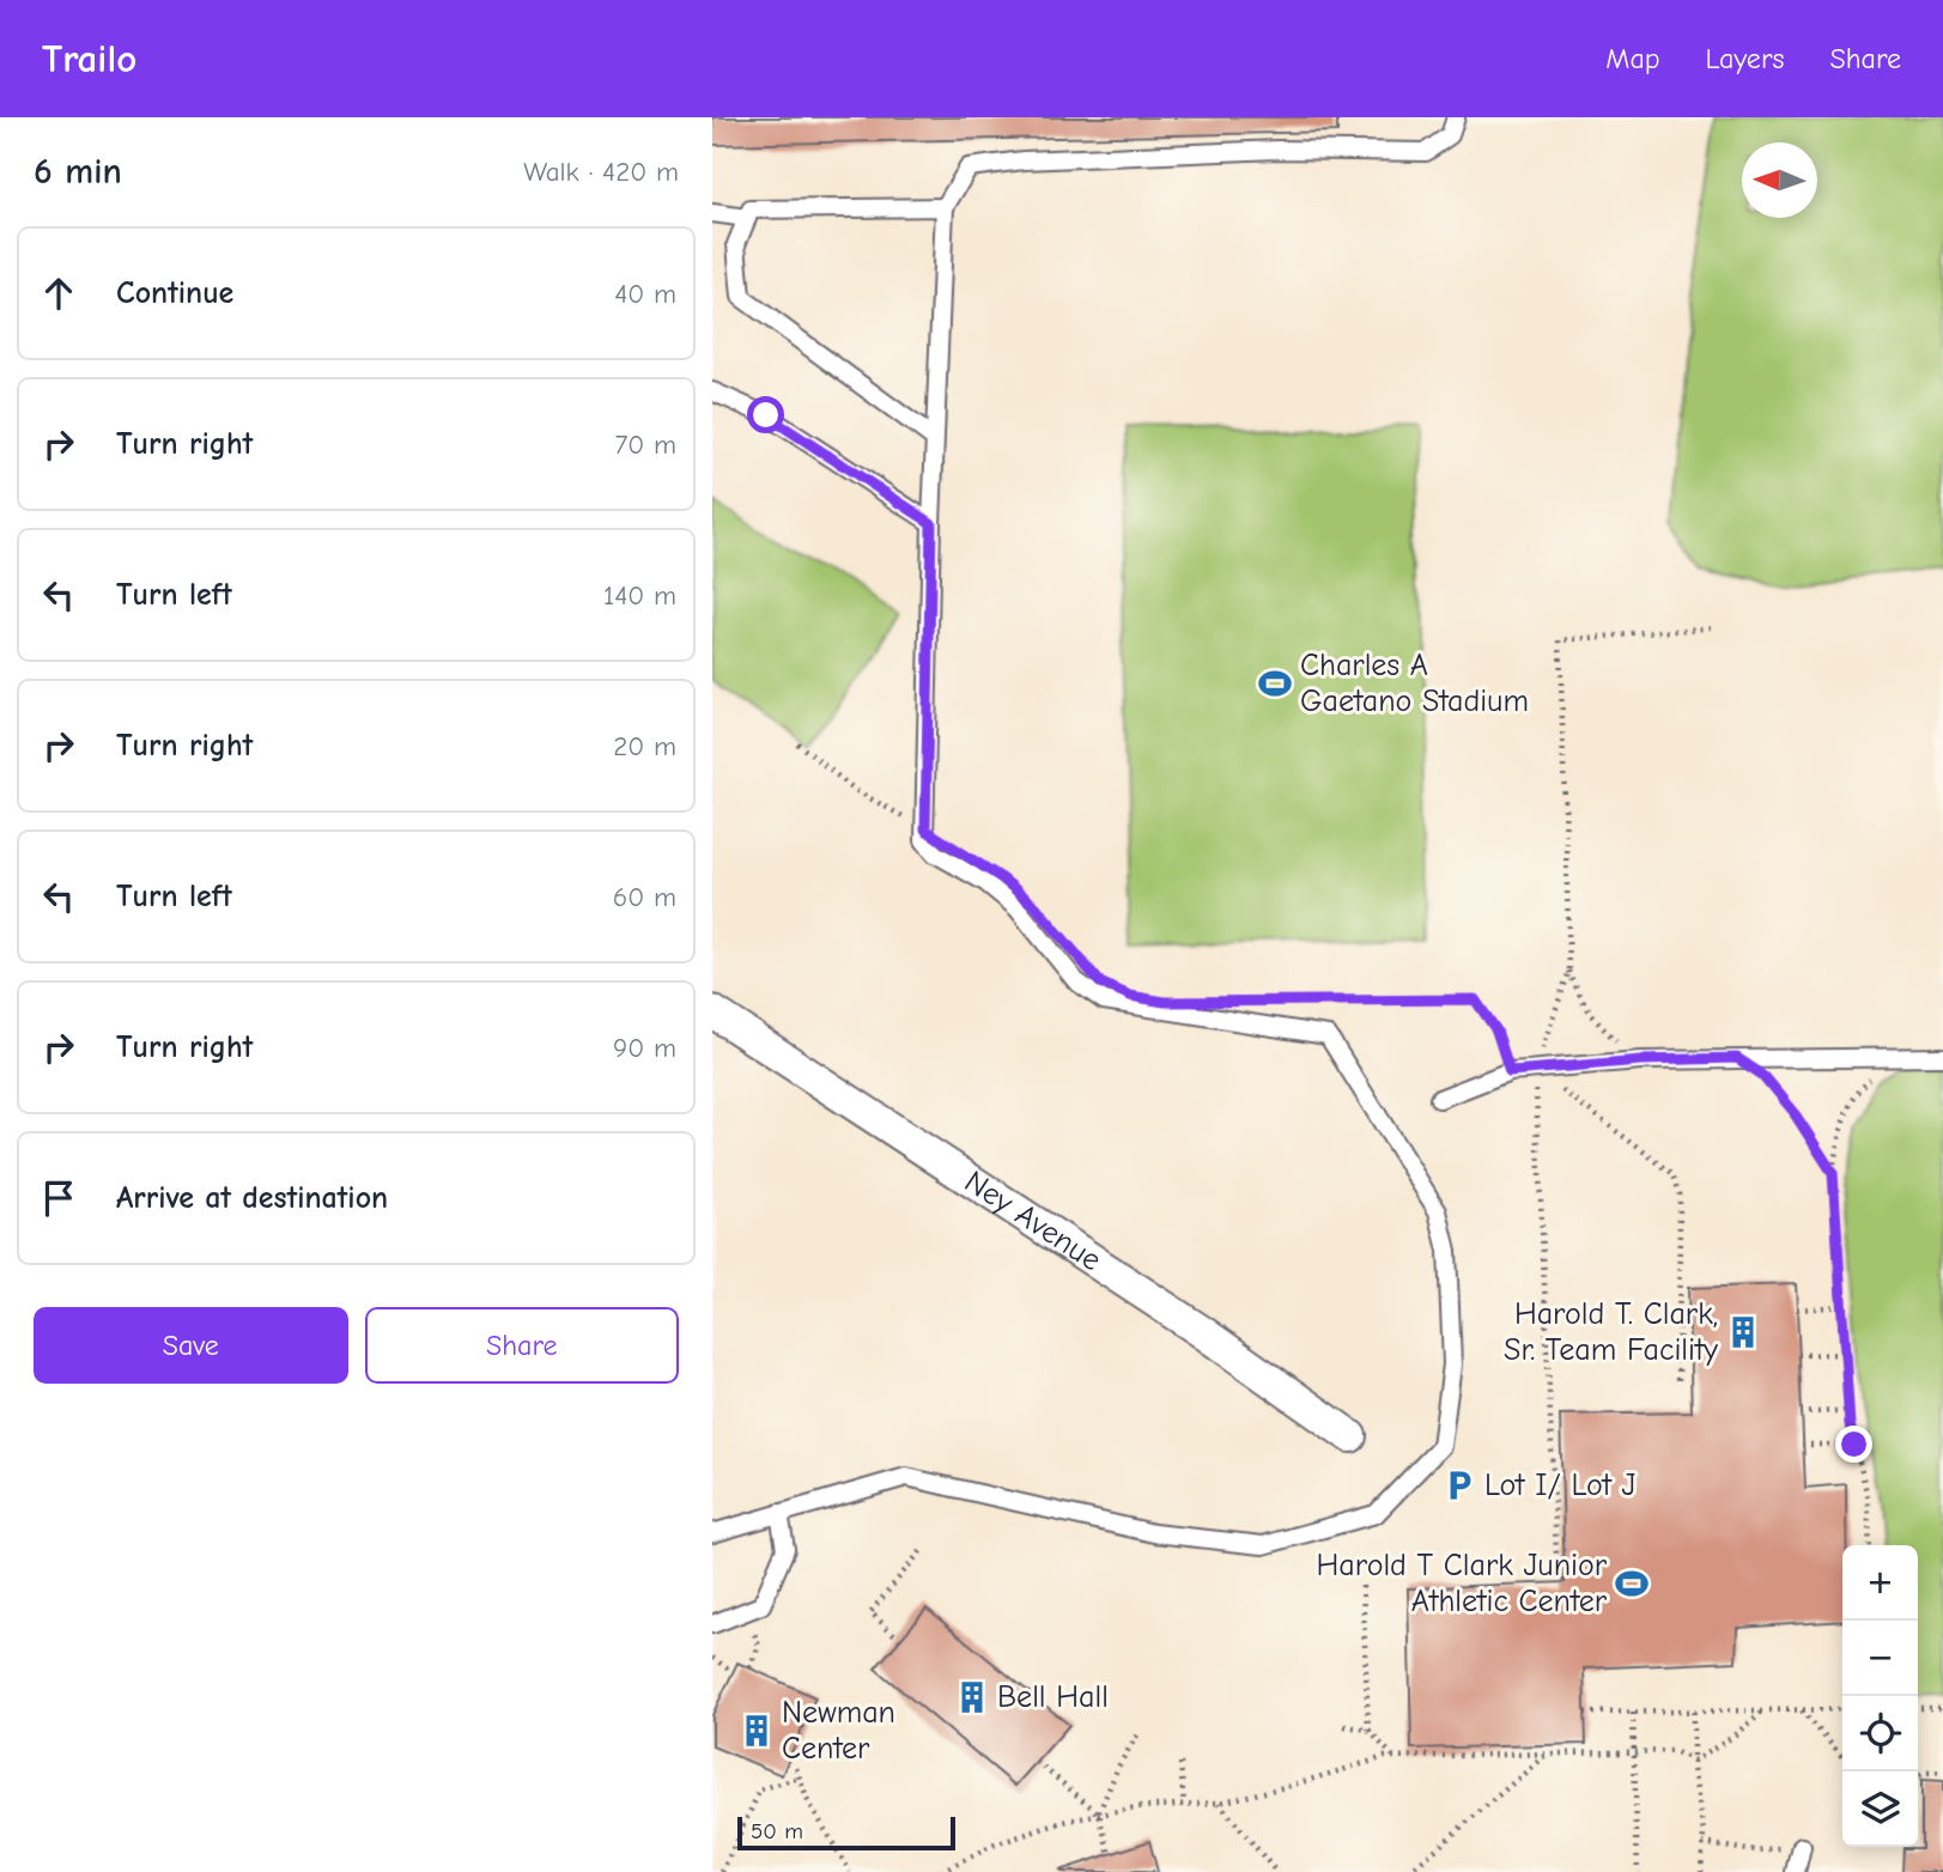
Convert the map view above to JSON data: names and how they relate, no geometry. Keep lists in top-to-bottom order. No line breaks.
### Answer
{"streets":{"street":["Ney Avenue"]},"places":{"sports":["Charles A Gaetano Stadium","Harold T Clark Junior Athletic Center"],"building":["Harold T. Clark, Sr. Team Facility","Bell Hall","Newman Center"],"parking":["Lot I/ Lot J"]},"scale_bar":"50 m","north":"left","page":{"header":"Trailo","nav":["Map","Layers","Share"],"heading":["6 min","Walk · 420 m"],"list":[["Continue","40 m"],["Turn right","70 m"],["Turn left","140 m"],["Turn right","20 m"],["Turn left","60 m"],["Turn right","90 m"],"Arrive at destination"],"buttons":["Save","Share"],"map_buttons":["+","−"],"scale":"50 m"}}
